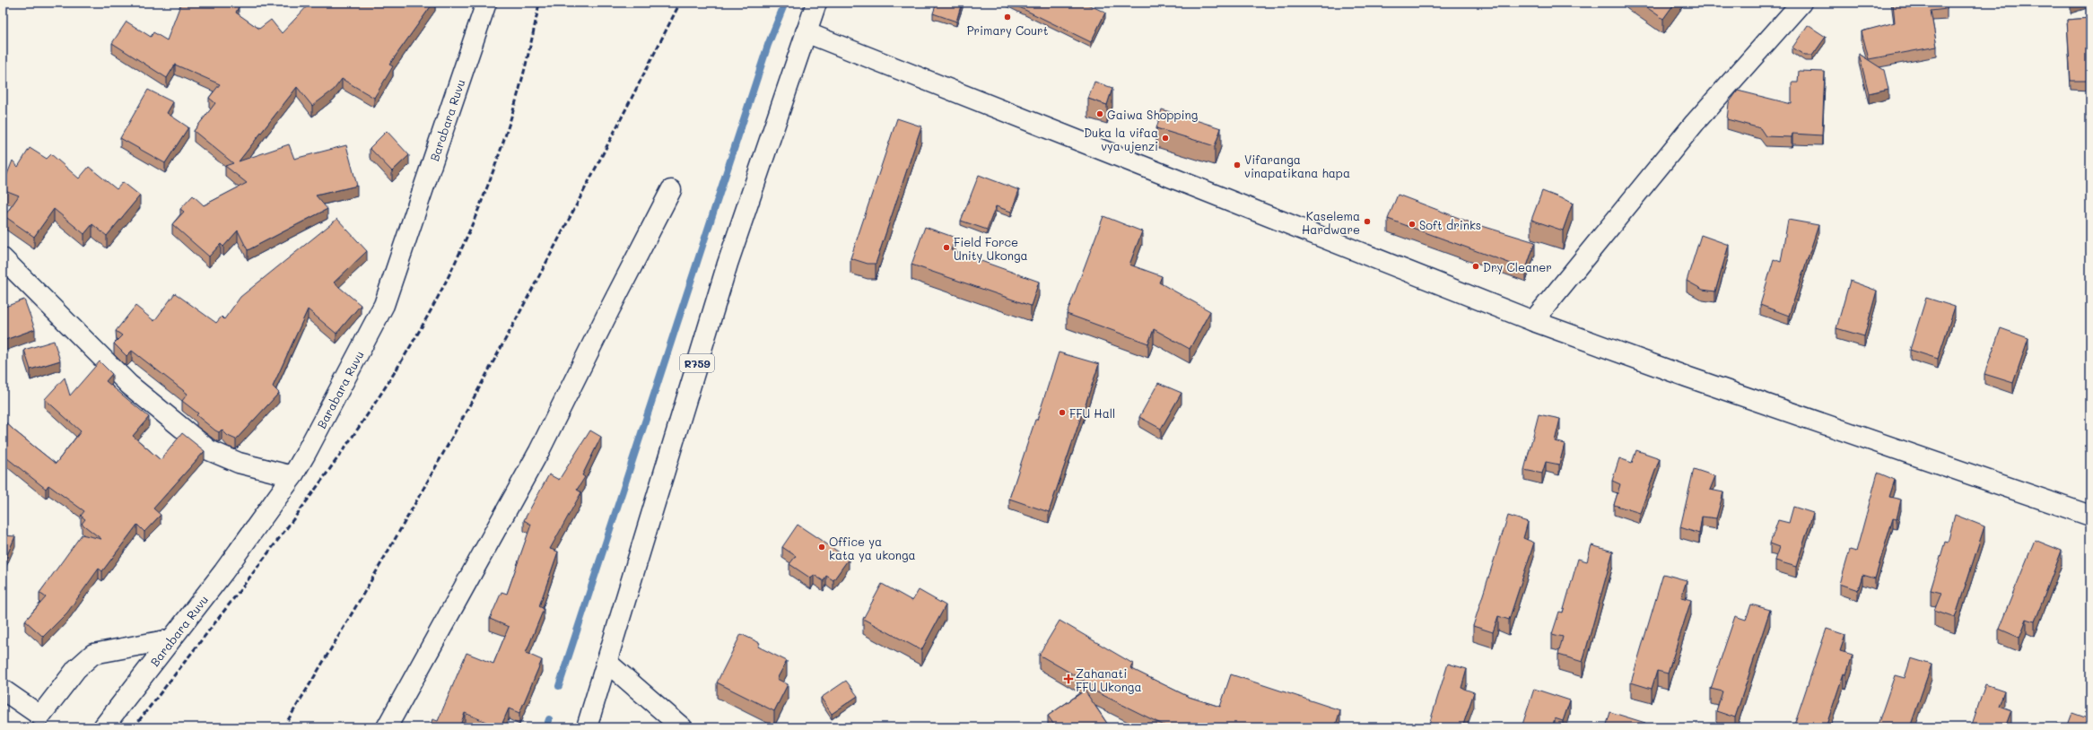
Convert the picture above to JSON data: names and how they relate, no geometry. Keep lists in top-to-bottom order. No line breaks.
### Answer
{"streets":{"street":["Barabara Ruvu","R759"]},"places":{"other":["Primary Court","Gaiwa Shopping","Duka la vifaa vya ujenzi","Vifaranga vinapatikana hapa","Kaselema Hardware","Soft drinks","Field Force Unity Ukonga","Dry Cleaner","FFU Hall","Office ya kata ya ukonga"],"health":["Zahanati FFU Ukonga"]}}
